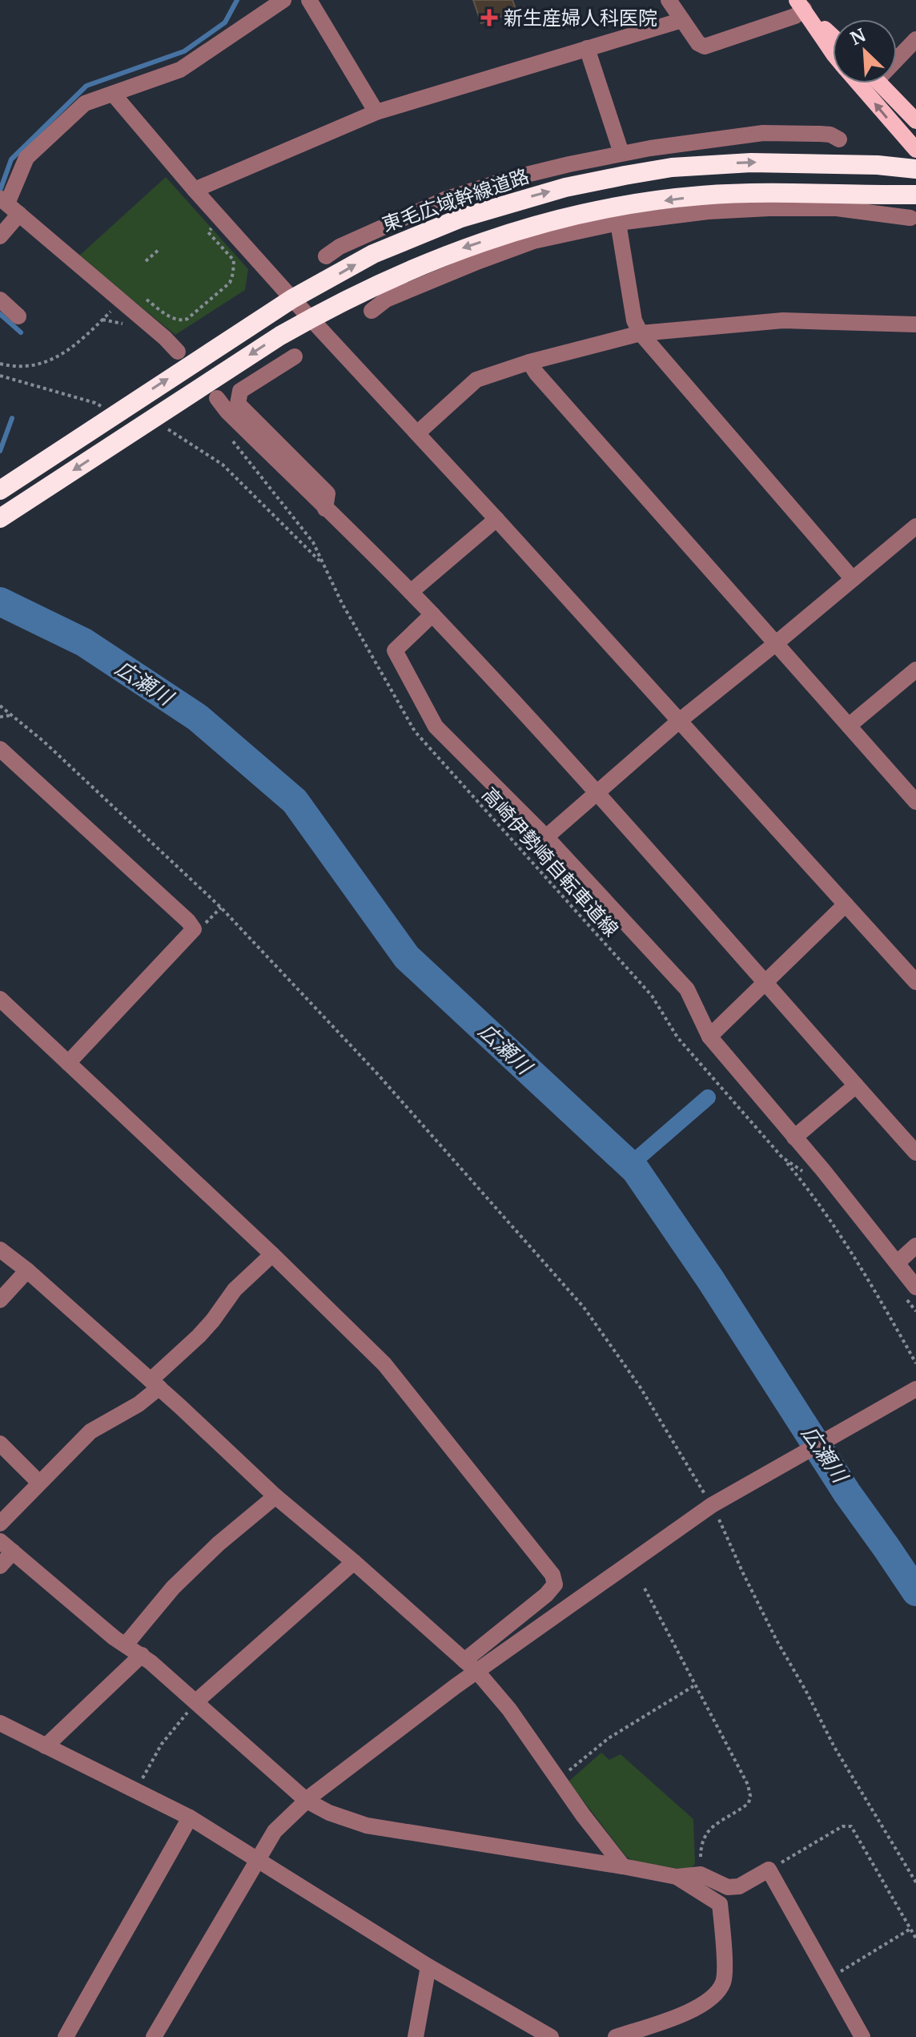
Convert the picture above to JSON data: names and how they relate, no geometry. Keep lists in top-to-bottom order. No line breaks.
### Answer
{"streets":{"highway":["東毛広域幹線道路"],"path":["高崎伊勢崎自転車道線"]},"water":["広瀬川"],"places":{"health":["新生産婦人科医院"]},"north":"top left"}
